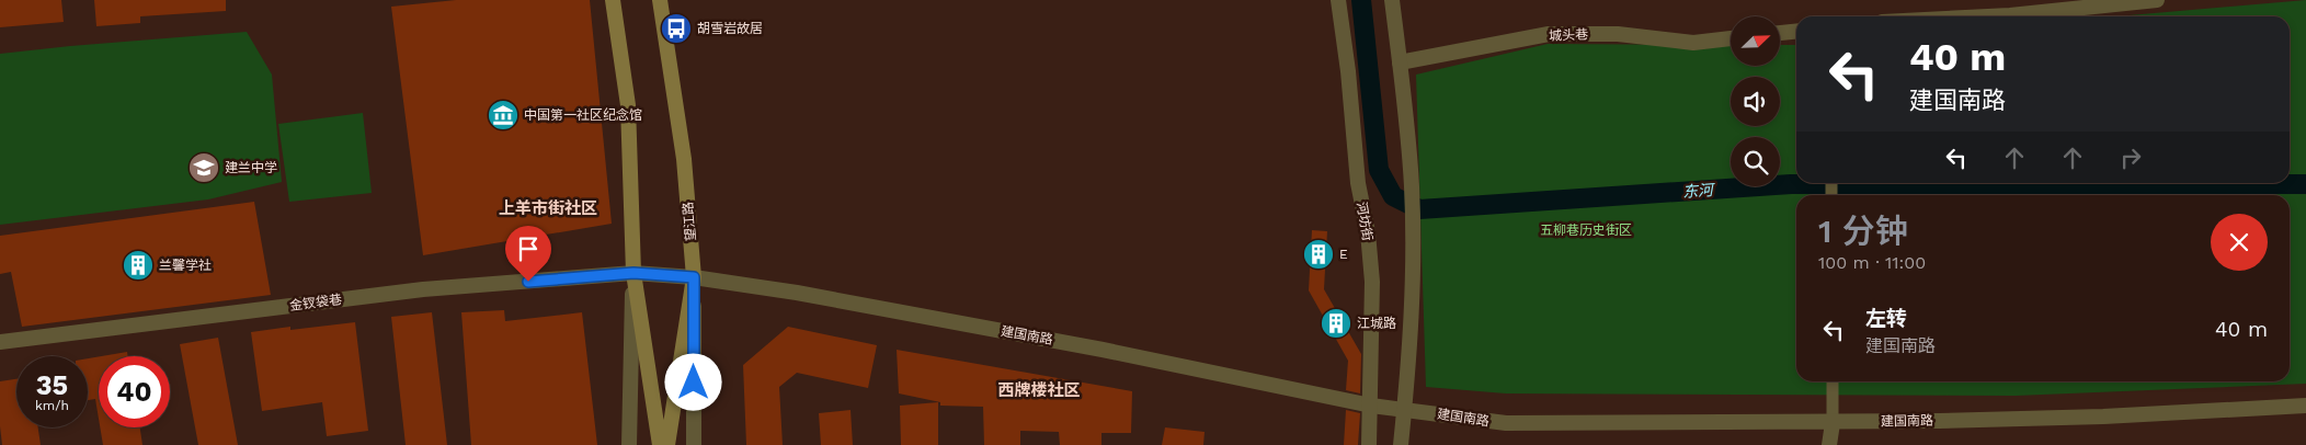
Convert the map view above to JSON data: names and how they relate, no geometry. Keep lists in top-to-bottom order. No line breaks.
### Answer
{"streets":{"main road":["望江路"],"street":["城头巷","河坊街","金钗袋巷","建国南路"]},"crossings":[["望江路","建国南路"],["河坊街","建国南路"],["金钗袋巷","建国南路"]],"districts":["上羊市街社区","西牌楼社区"],"water":["东河"],"parks":["五柳巷历史街区"],"places":{"bus stop":["胡雪岩故居"],"museum":["中国第一社区纪念馆"],"school or university":["建兰中学"],"building":["E","兰馨学社","江城路"]},"north":"top right","page":{"turn":["40 m","建国南路"],"heading":["1 分钟","100 m · 11:00"],"list":[{"name":"左转","note":"建国南路","value":"40 m"}],"speed":"35 km/h","limit":"40"}}
